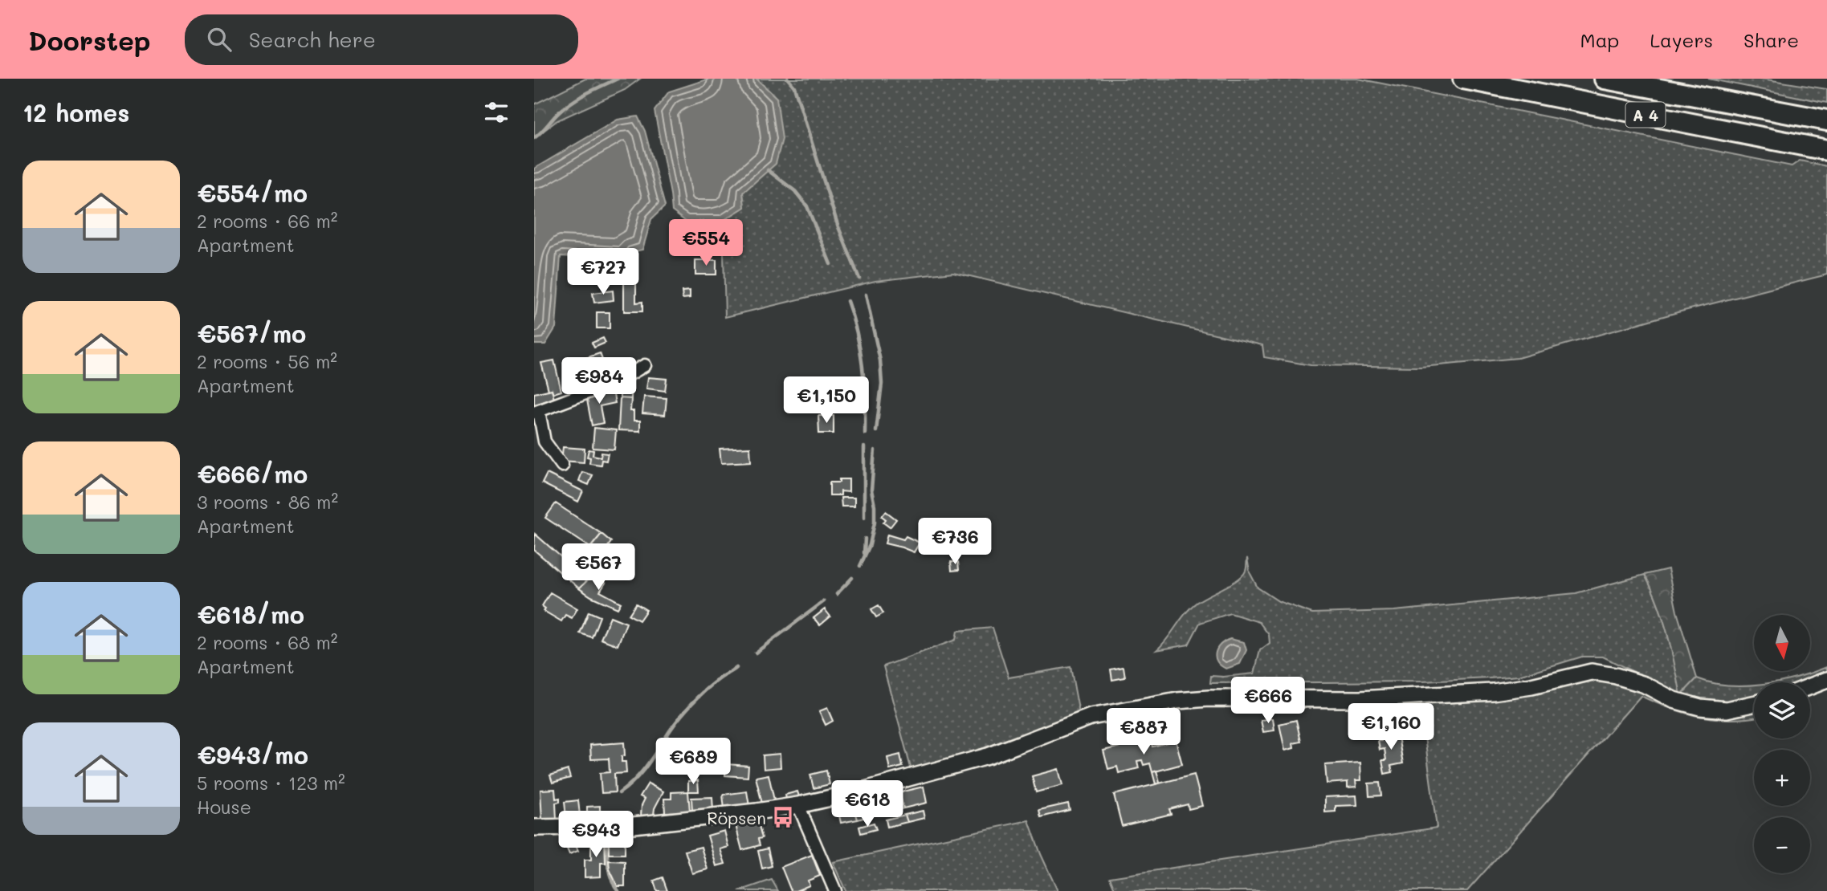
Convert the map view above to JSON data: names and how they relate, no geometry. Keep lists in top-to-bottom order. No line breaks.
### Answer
{"streets":{"highway":["A 4"]},"places":{"bus stop":["Röpsen"]},"north":"bottom","page":{"header":"Doorstep","search":"Search here","nav":["Map","Layers","Share"],"heading":"12 homes","list":[{"name":"€554/mo","note":"2 rooms · 66 m² · Apartment"},{"name":"€567/mo","note":"2 rooms · 56 m² · Apartment"},{"name":"€666/mo","note":"3 rooms · 86 m² · Apartment"},{"name":"€618/mo","note":"2 rooms · 68 m² · Apartment"},{"name":"€943/mo","note":"5 rooms · 123 m² · House"}],"price":["€554","€727","€984","€1,150","€736","€567","€666","€1,160","€887","€689","€618","€943"],"map_buttons":["+","−"]}}
